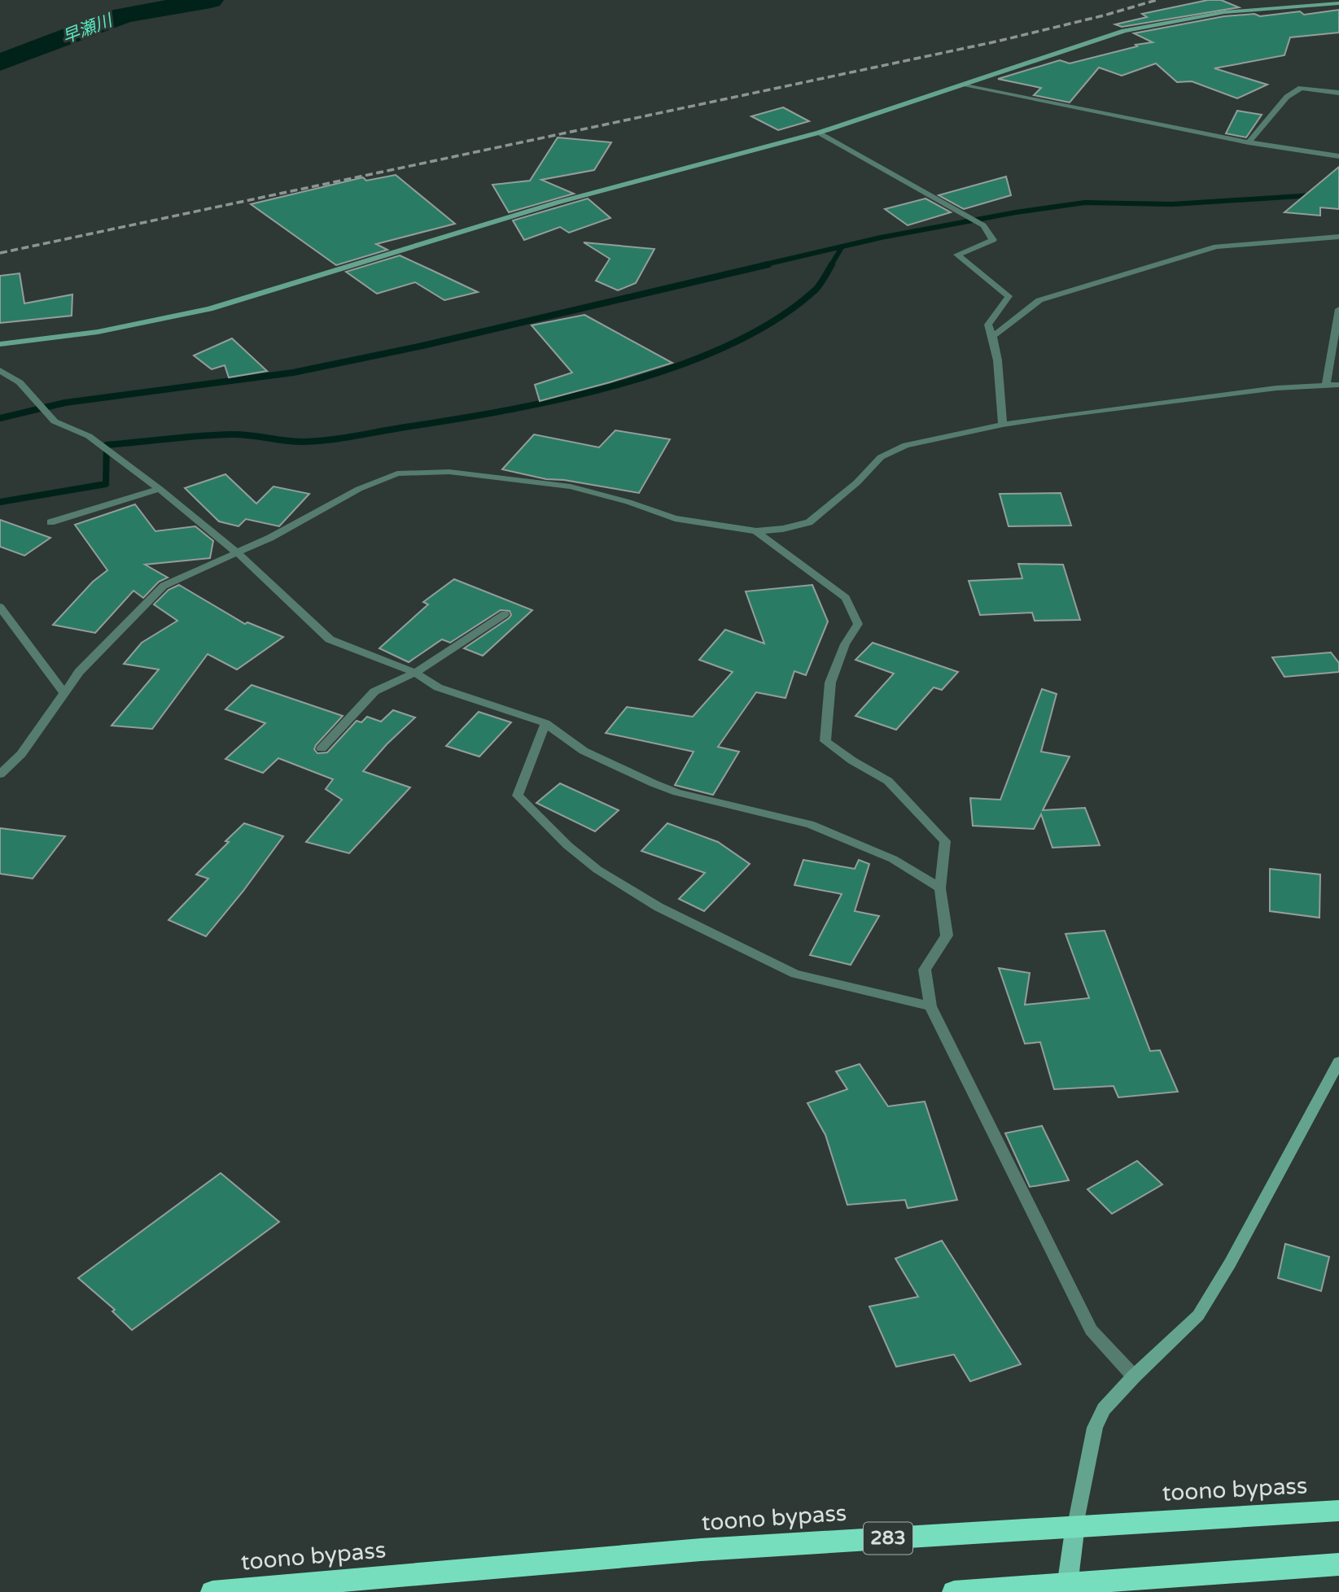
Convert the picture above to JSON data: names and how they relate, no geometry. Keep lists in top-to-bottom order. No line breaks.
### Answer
{"streets":{"highway":["toono bypass","283"]},"water":["早瀬川"]}
